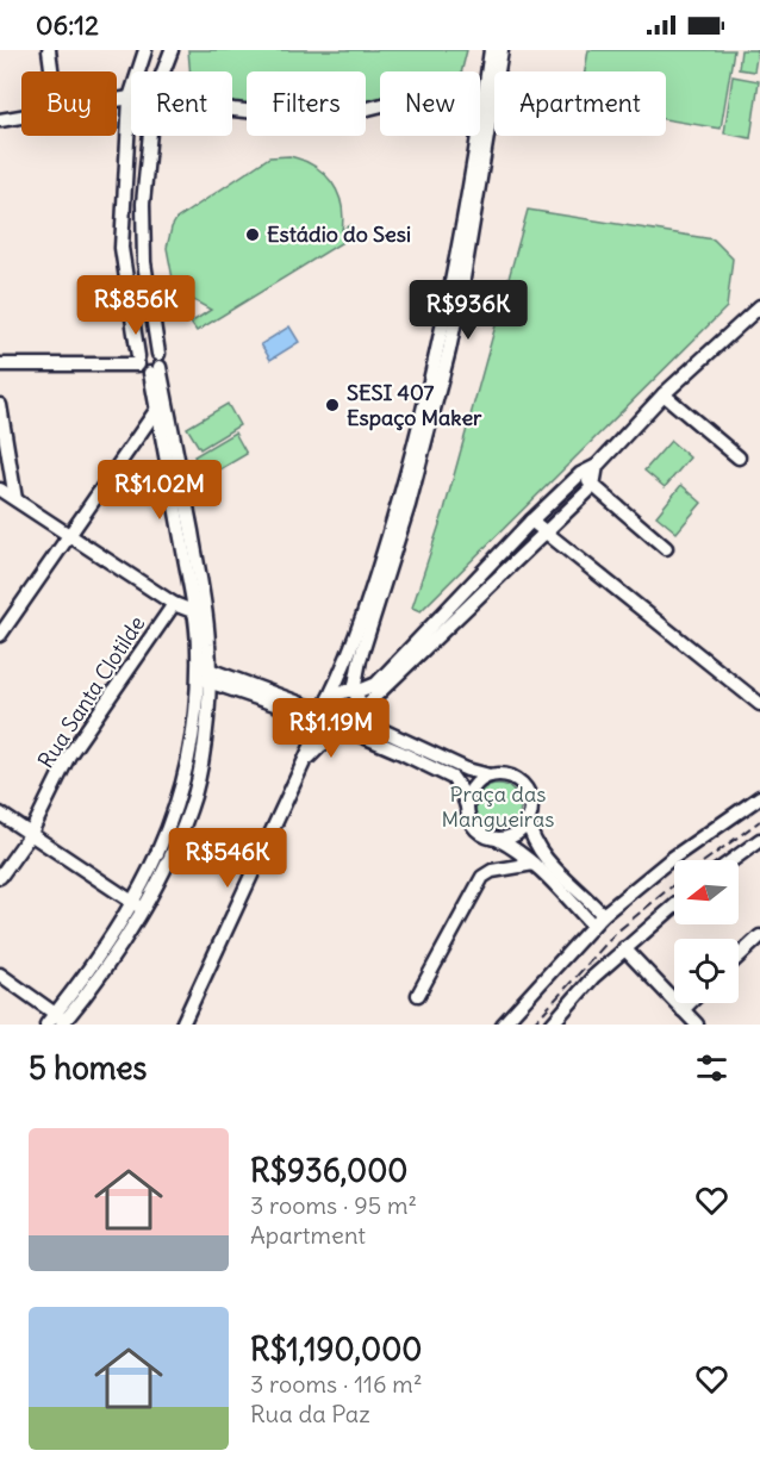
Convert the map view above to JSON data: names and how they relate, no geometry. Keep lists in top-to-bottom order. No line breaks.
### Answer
{"streets":{"street":["Rua Santa Clotilde"]},"parks":["Praça das Mangueiras"],"places":["Estádio do Sesi","SESI 407 Espaço Maker"],"north":"left","page":{"status":"06:12","chip":["Buy","Rent","Filters","New","Apartment"],"price":["R$856K","R$936K","R$1.02M","R$1.19M","R$546K"],"heading":"5 homes","list":[{"name":"R$936,000","note":"3 rooms · 95 m² · Apartment"},{"name":"R$1,190,000","note":"3 rooms · 116 m² · Rua da Paz"}]}}
